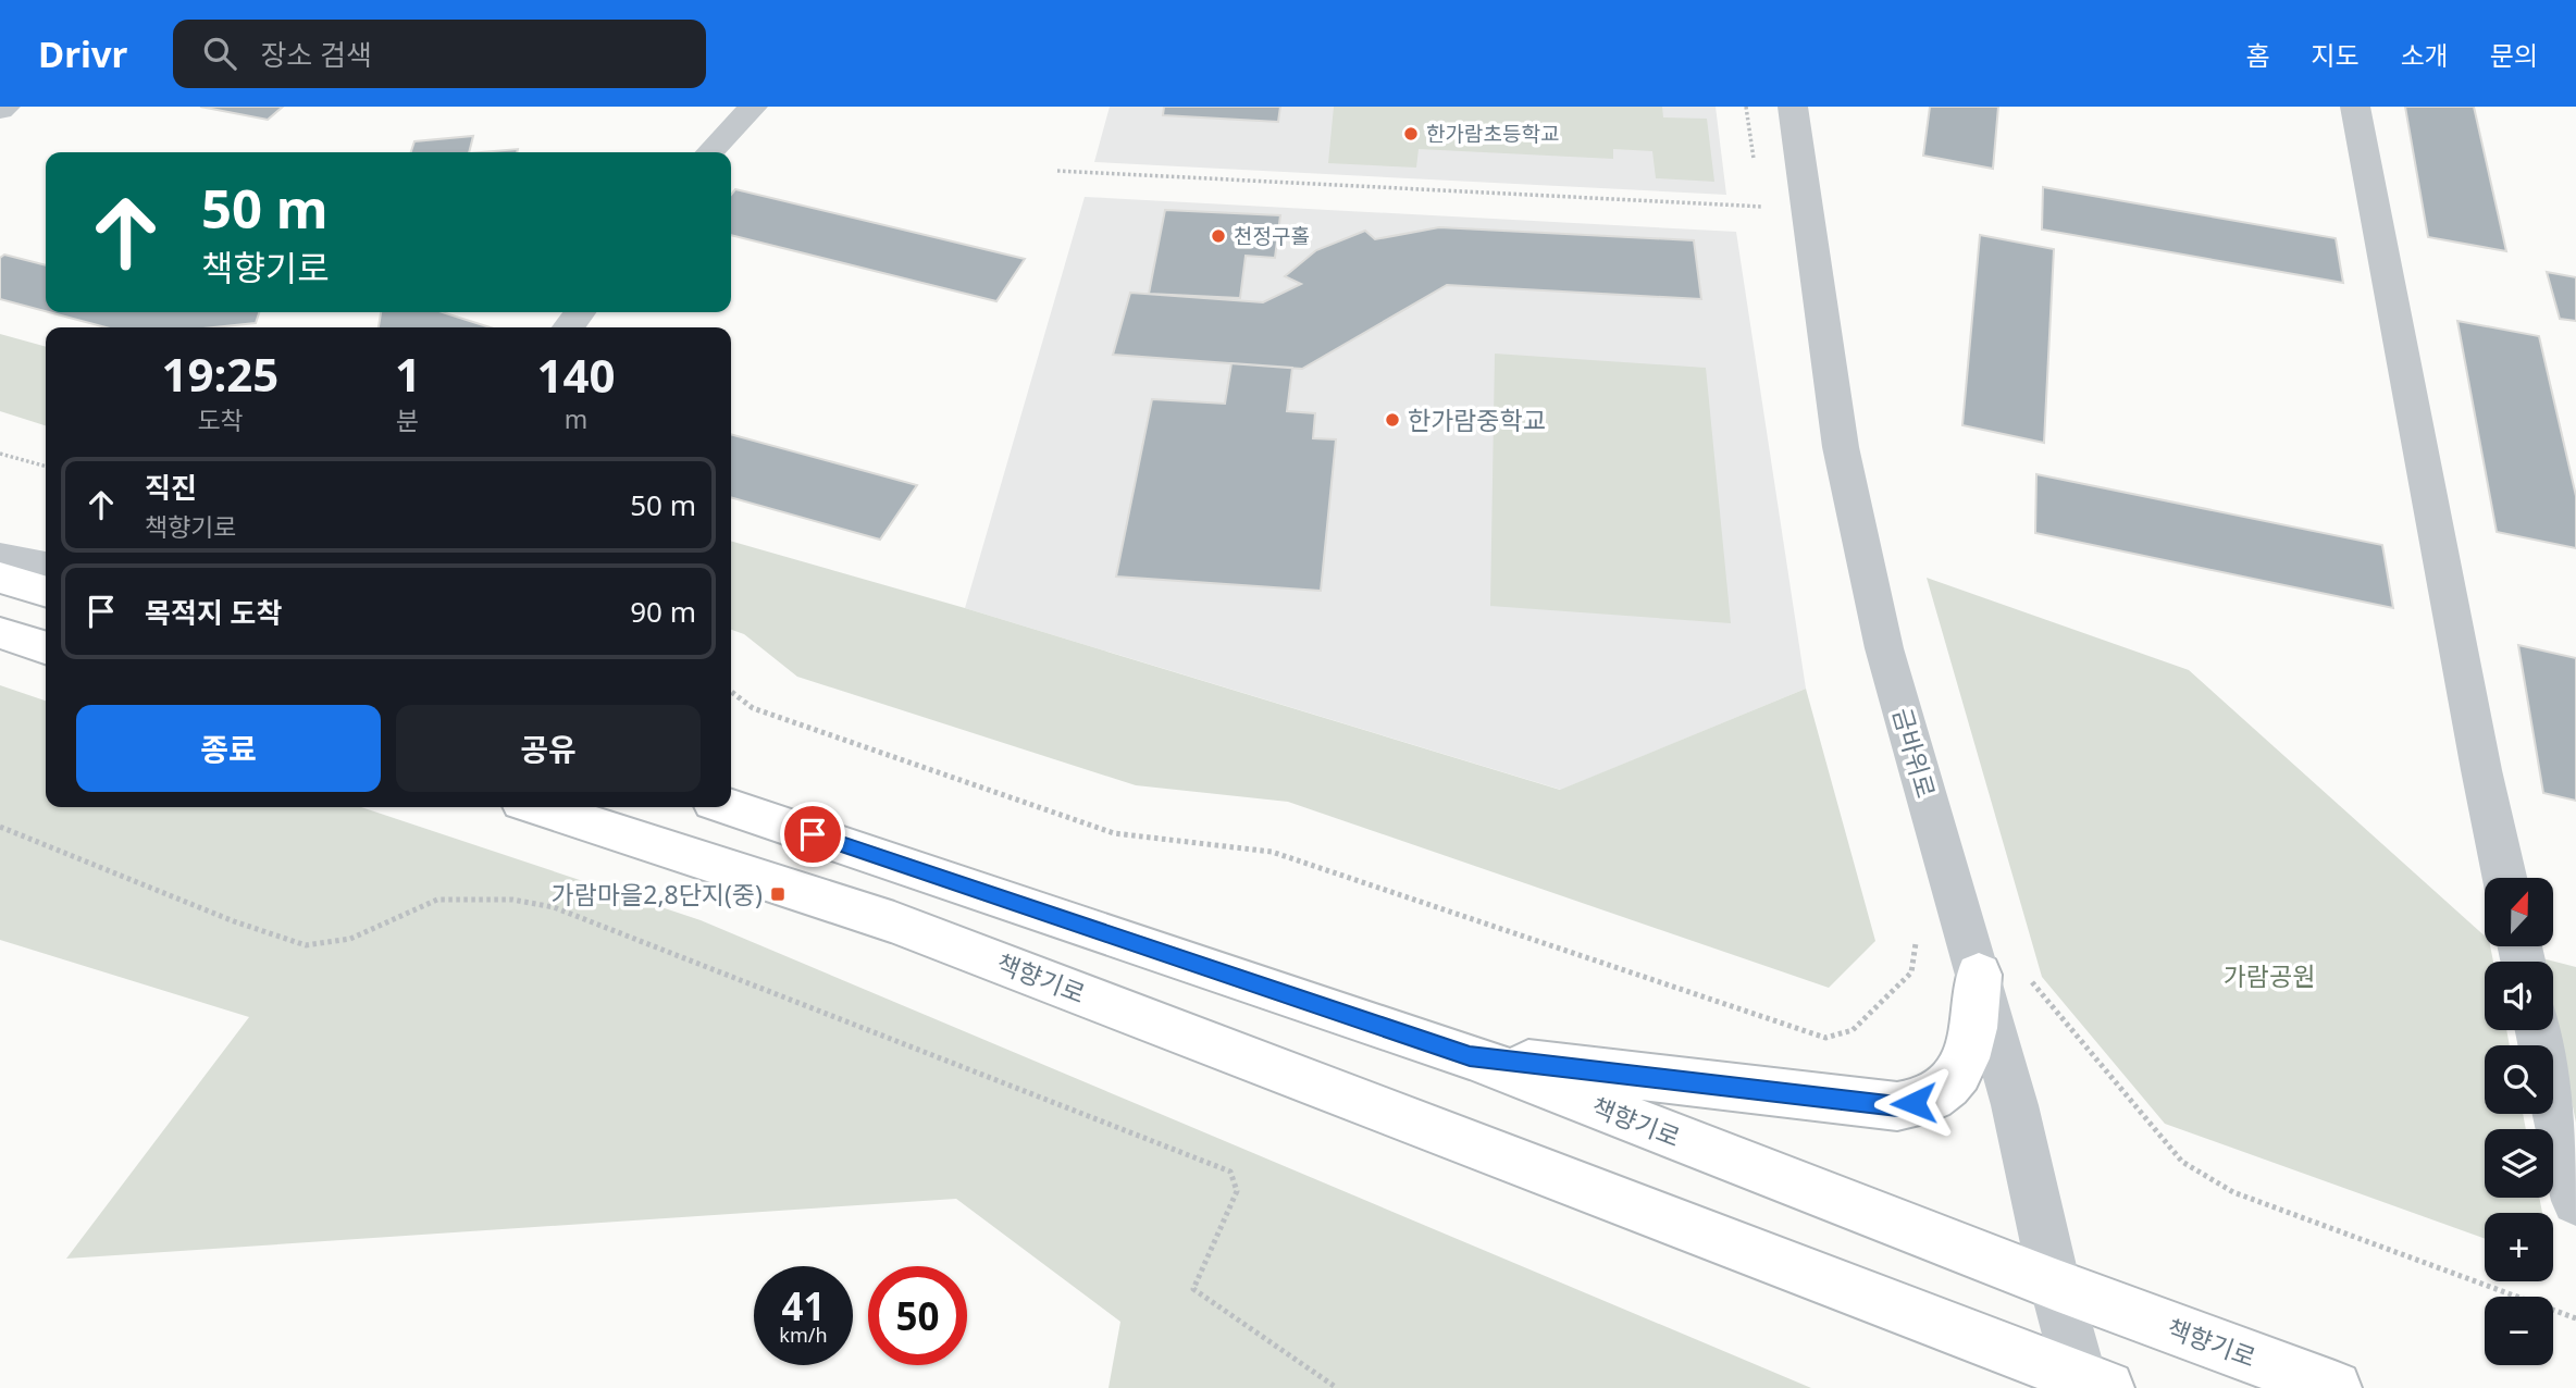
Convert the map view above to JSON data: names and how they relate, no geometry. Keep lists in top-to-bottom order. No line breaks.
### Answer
{"streets":{"main road":["책향기로"],"street":["금바위로"]},"crossings":[["금바위로","책향기로"]],"parks":["가람공원"],"places":{"other":["한가람초등학교","천정구홀","한가람중학교"],"transit":["가람마을2,8단지(중)"]},"north":"top","page":{"header":"Drivr","search":"장소 검색","nav":["홈","지도","소개","문의"],"turn":["50 m","책향기로"],"eta":["19:25","도착","1","분","140","m"],"list":[{"name":"직진","note":"책향기로","value":"50 m"},{"name":"목적지 도착","value":"90 m"}],"buttons":["종료","공유"],"map_buttons":["+","−"],"speed":"41 km/h","limit":"50"}}
